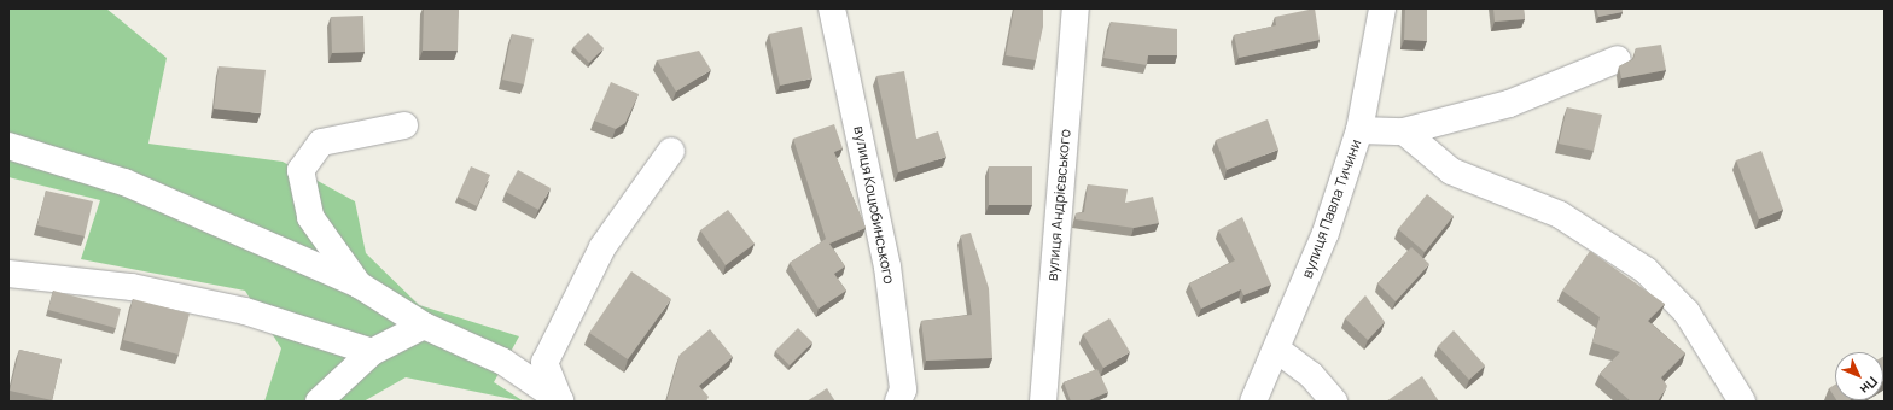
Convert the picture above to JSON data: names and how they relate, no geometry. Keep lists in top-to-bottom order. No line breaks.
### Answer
{"streets":{"street":["вулиця Коцюбинського","вулиця Андрієвського","вулиця Павла Тичини"]},"north":"bottom right"}
